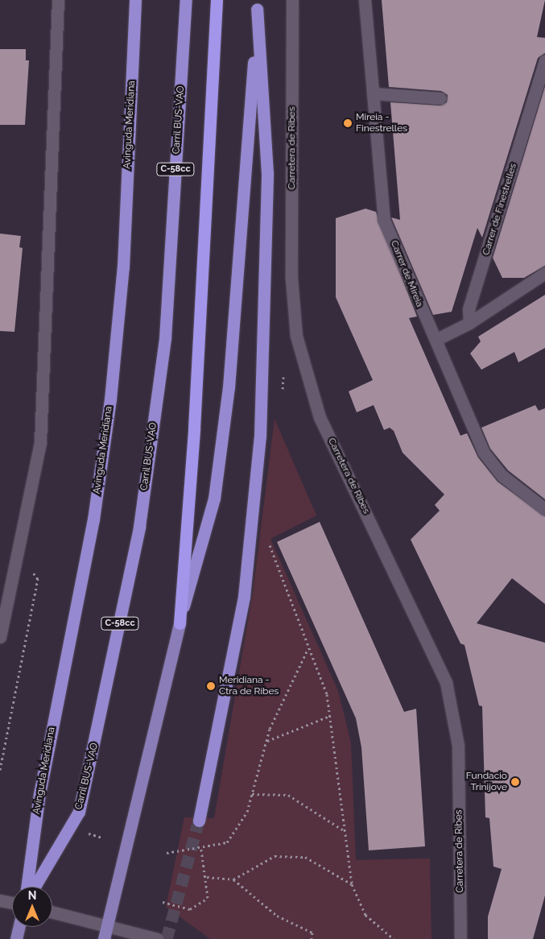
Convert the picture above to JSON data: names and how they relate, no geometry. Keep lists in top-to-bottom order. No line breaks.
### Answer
{"streets":{"highway":["Carril BUS-VAO","Avinguda Meridiana","C-58cc"],"street":["Carretera de Ribes","Carrer de Finestrelles","Carrer de Mireia"]},"places":["Mireia - Finestrelles","Meridiana - Ctra de Ribes","Fundacio Trinijove"],"north":"top"}
